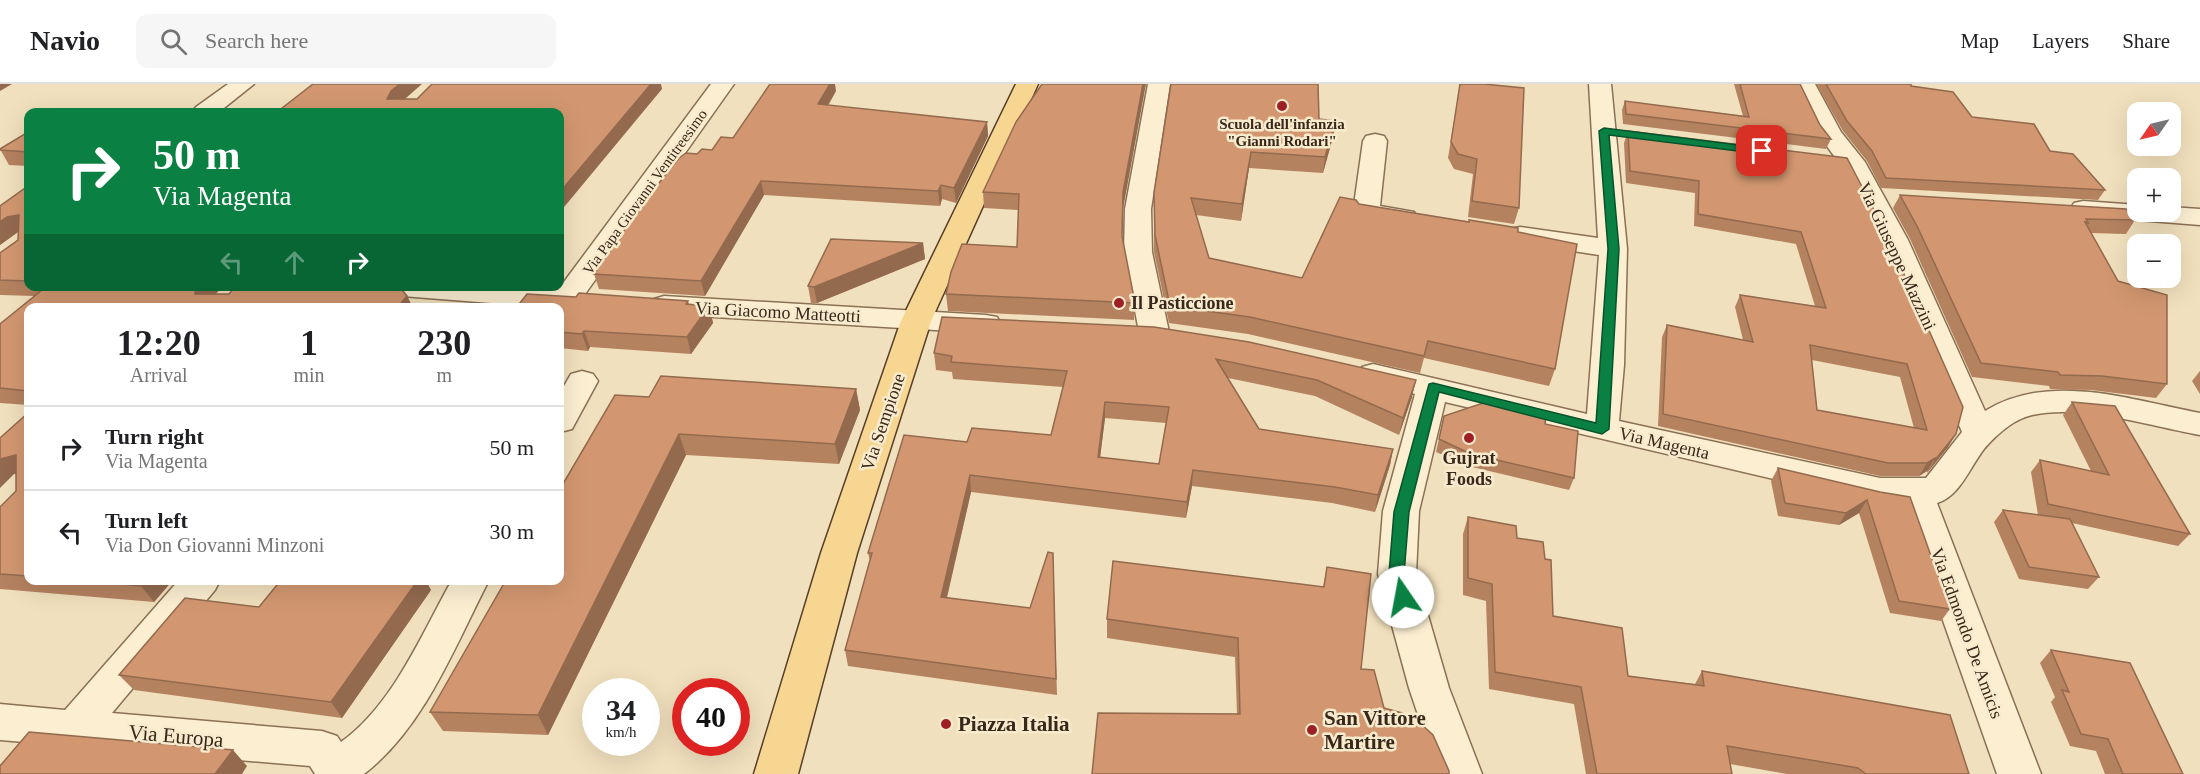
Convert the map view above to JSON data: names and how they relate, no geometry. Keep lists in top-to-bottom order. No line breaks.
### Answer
{"streets":{"main road":["Via Sempione"],"street":["Via Papa Giovanni Ventitreesimo","Via Giuseppe Mazzini","Via Giacomo Matteotti","Via Magenta","Via Edmondo De Amicis","Via Europa"]},"crossings":[["Via Giuseppe Mazzini","Via Magenta"],["Via Giacomo Matteotti","Via Sempione"],["Via Magenta","Via Edmondo De Amicis"]],"places":["Scuola dell'infanzia \"Gianni Rodari\"","Il Pasticcione","Gujrat Foods","Piazza Italia","San Vittore Martire"],"north":"bottom left","page":{"header":"Navio","search":"Search here","nav":["Map","Layers","Share"],"map_buttons":["+","−"],"turn":["50 m","Via Magenta"],"eta":["12:20","Arrival","1","min","230","m"],"list":[{"name":"Turn right","note":"Via Magenta","value":"50 m"},{"name":"Turn left","note":"Via Don Giovanni Minzoni","value":"30 m"}],"speed":"34 km/h","limit":"40"}}
